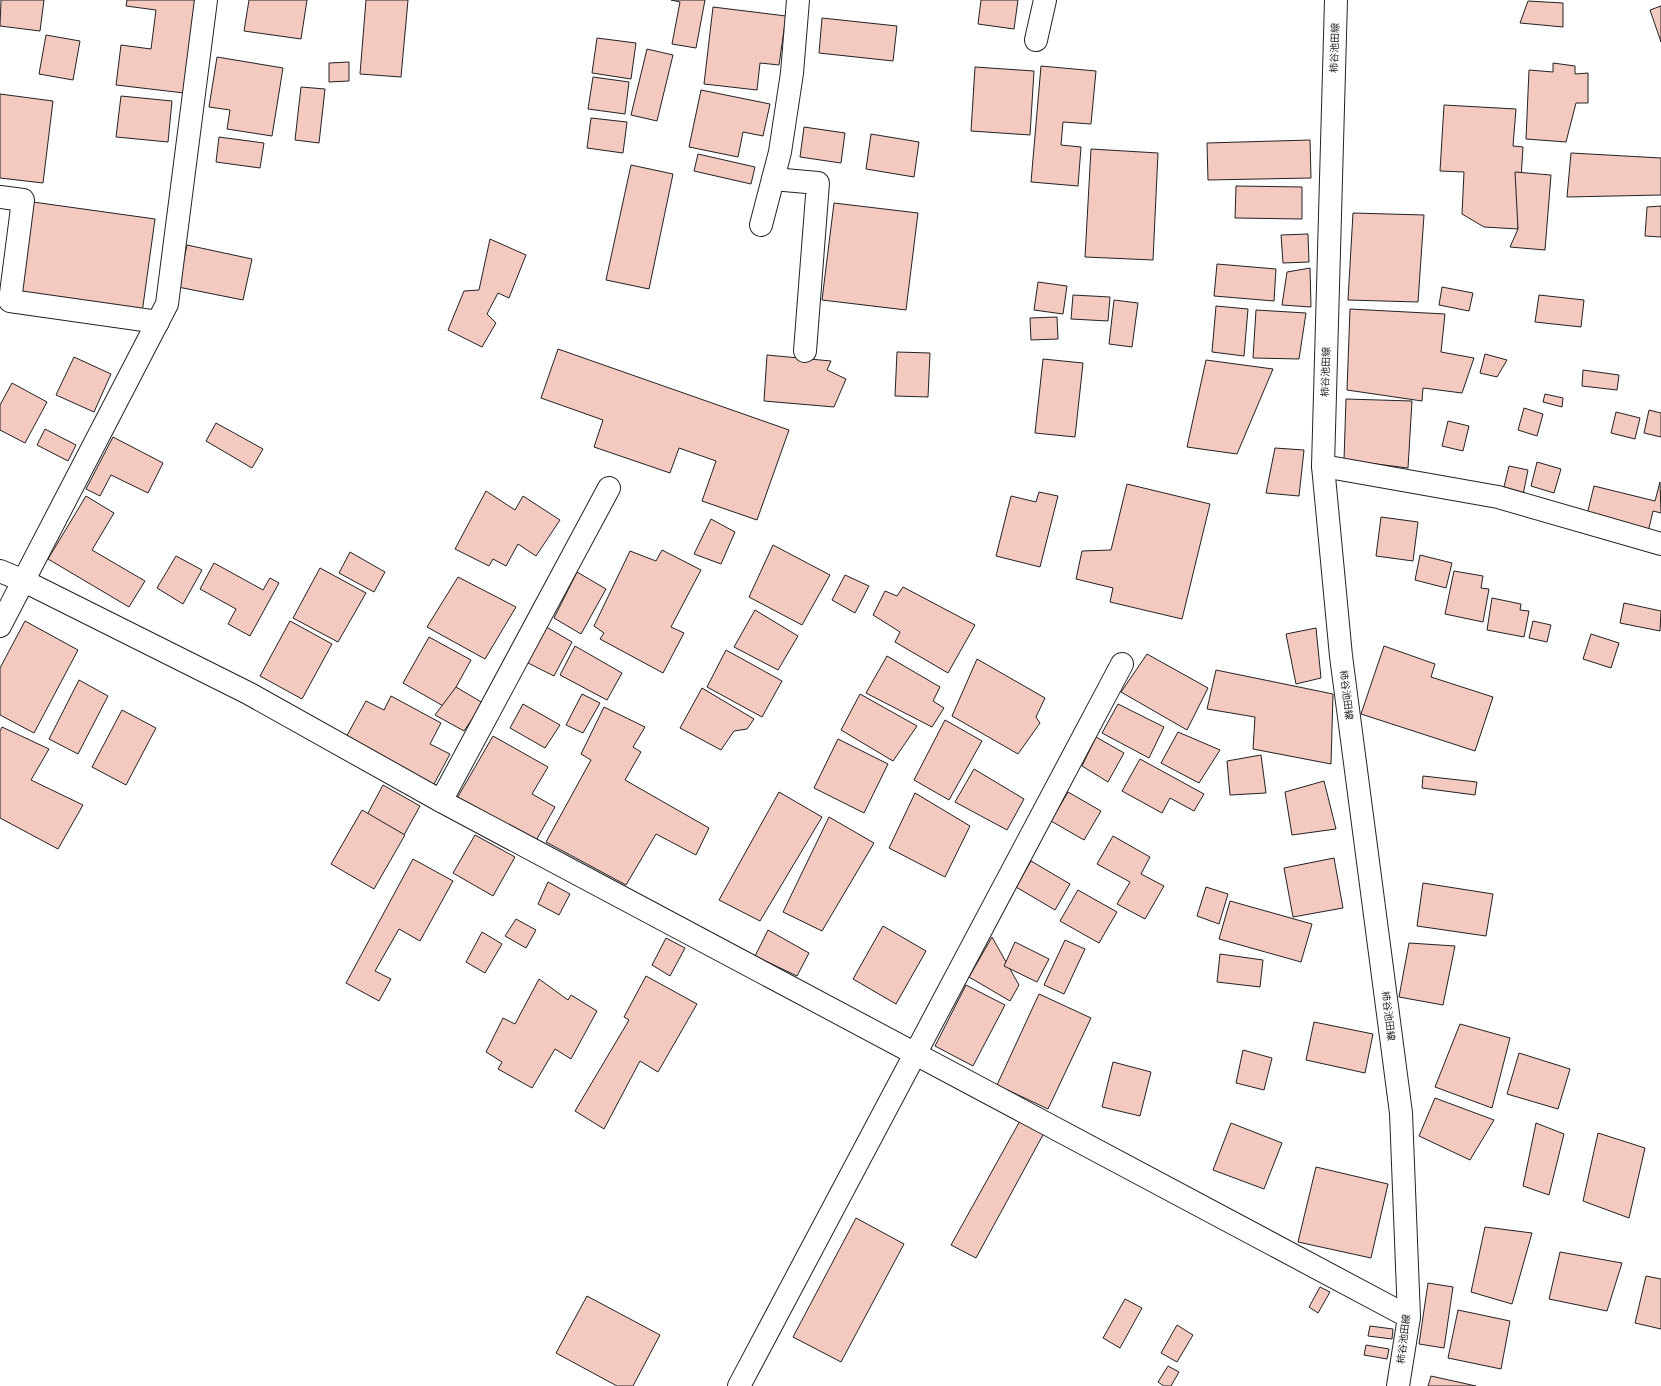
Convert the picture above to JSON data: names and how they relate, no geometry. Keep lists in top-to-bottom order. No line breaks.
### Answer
{"streets":{"street":["柿谷池田線"]}}
